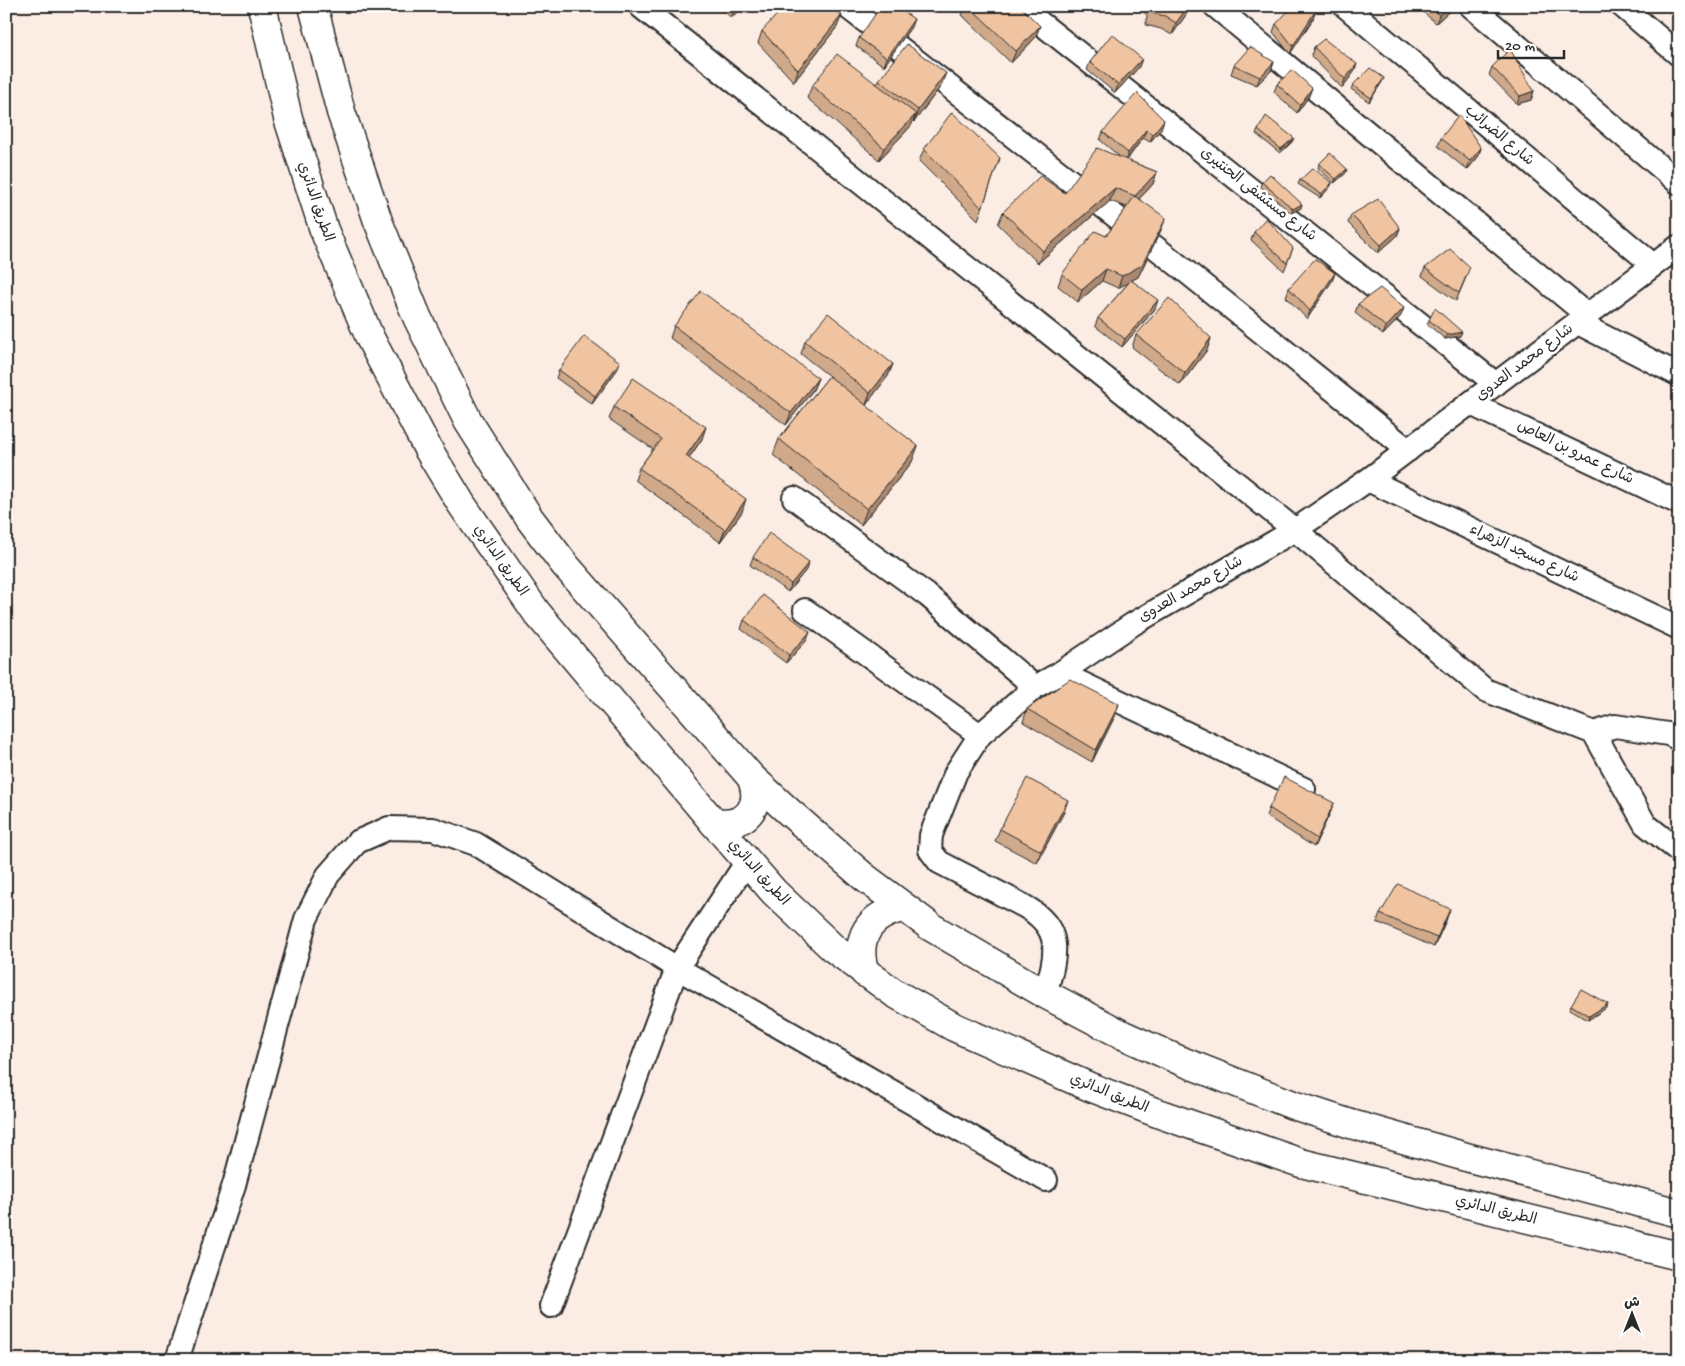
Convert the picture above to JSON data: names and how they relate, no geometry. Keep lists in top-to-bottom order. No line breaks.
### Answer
{"streets":{"highway":["الطريق الدائري"],"street":["شارع الضرائب","شارع مستشفى الحنتيرى","شارع محمد العدوى","شارع عمرو بن العاص","شارع مسجد الزهراء"]},"crossings":[["شارع الضرائب","شارع محمد العدوى"],["شارع مستشفى الحنتيرى","شارع محمد العدوى"],["شارع محمد العدوى","شارع عمرو بن العاص"],["شارع محمد العدوى","شارع مسجد الزهراء"]],"scale_bar":"20 m","north":"top"}
